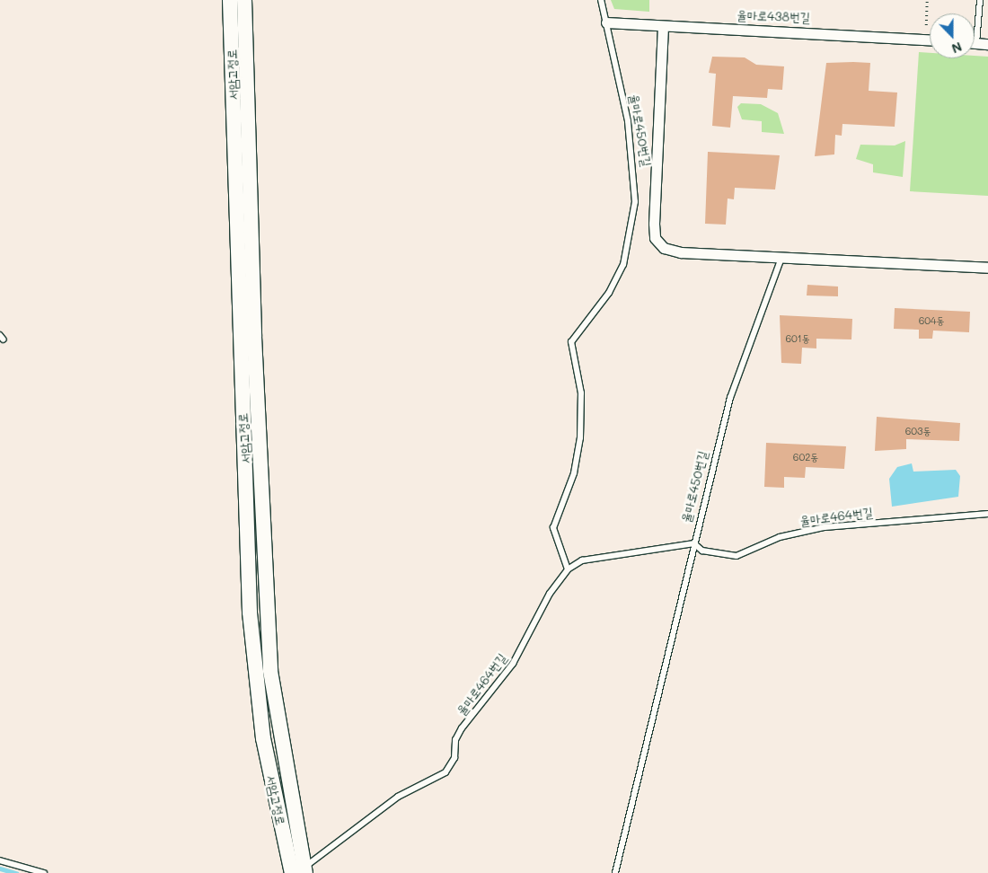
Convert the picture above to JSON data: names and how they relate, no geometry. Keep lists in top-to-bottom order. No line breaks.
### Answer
{"streets":{"main road":["서암고정로"],"street":["율마로438번길","율마로450번길"],"lane":["율마로464번길"]},"crossings":[["율마로438번길","율마로450번길"],["서암고정로","율마로464번길"],["율마로450번길","율마로464번길"]],"house_numbers":["604동","601동","603동","602동"],"north":"bottom"}
